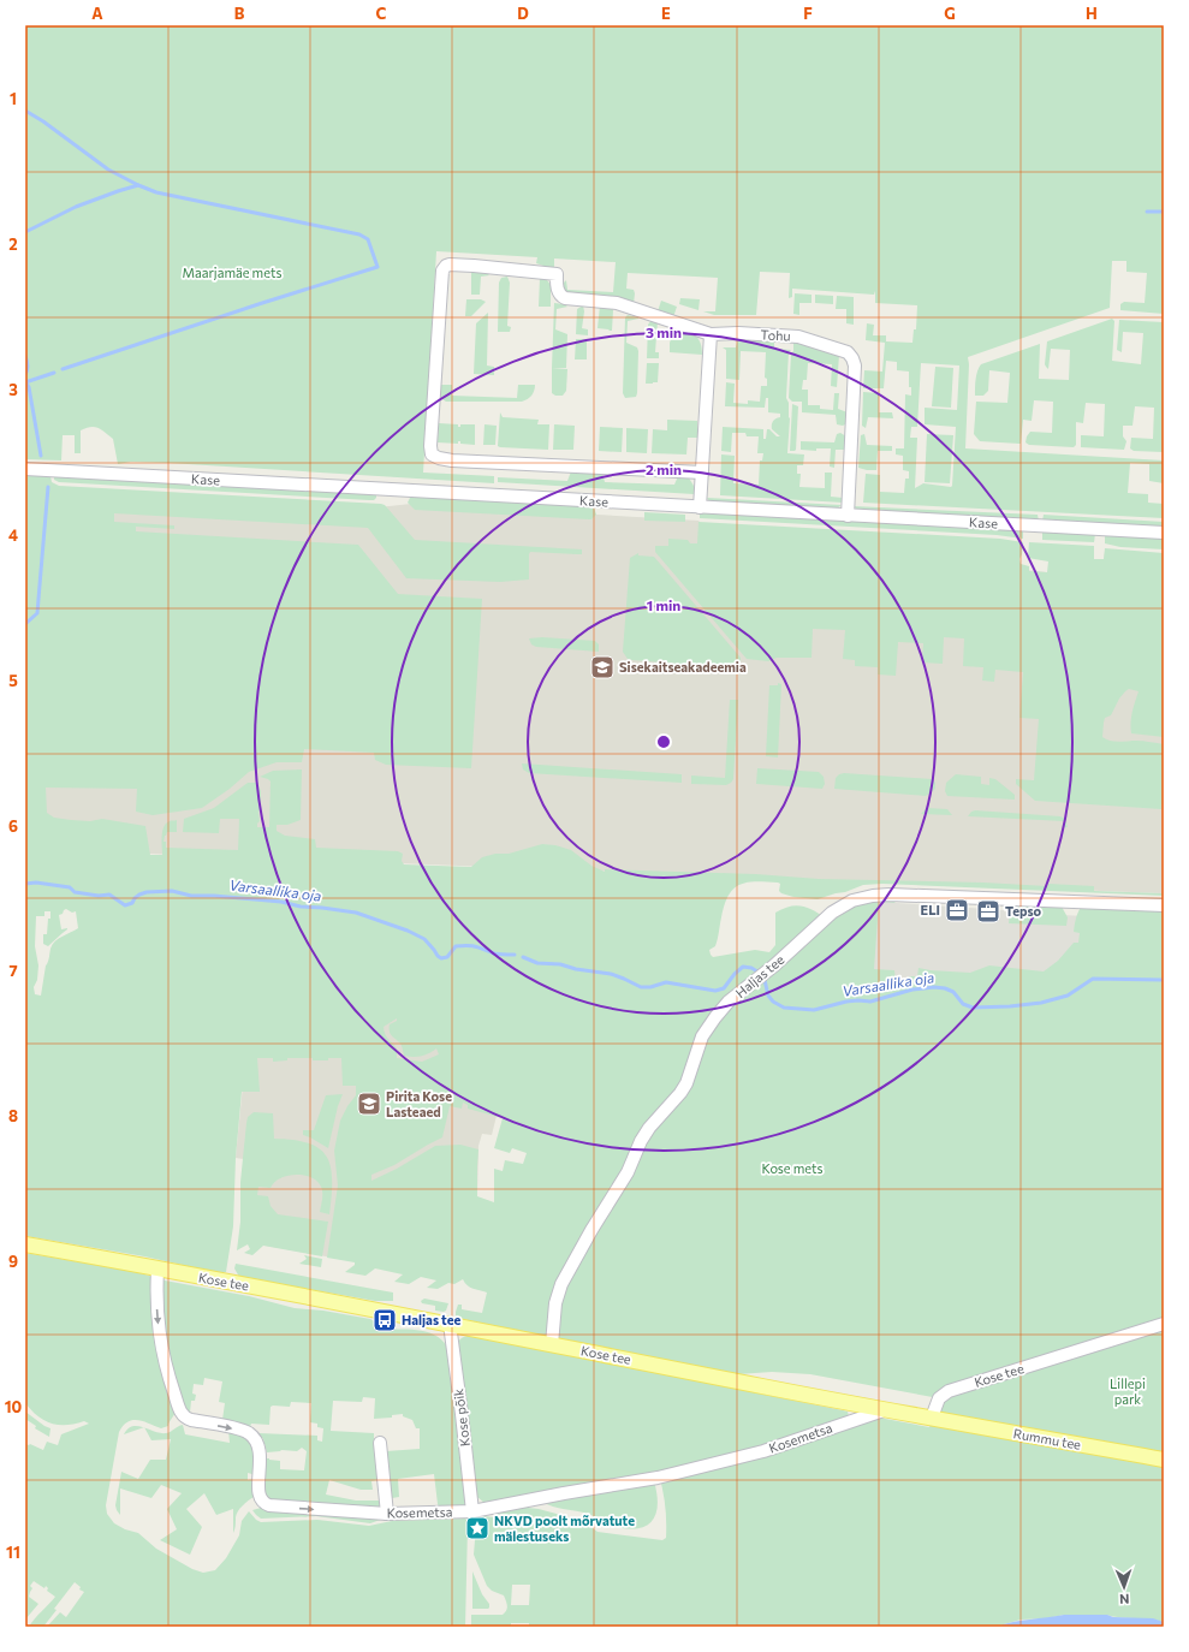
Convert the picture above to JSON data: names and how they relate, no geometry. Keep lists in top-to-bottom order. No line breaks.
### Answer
{"streets":{"main road":["Kose tee","Rummu tee"],"street":["Tohu","Kase","Haljas tee","Kose põik","Kosemetsa"]},"crossings":[["Tohu","Kase"],["Haljas tee","Kose tee"],["Kose tee","Kose põik"],["Kose tee","Kosemetsa"],["Kose tee","Rummu tee"],["Kose põik","Kosemetsa"]],"one_way":["Kosemetsa"],"water":["Varsaallika oja"],"parks":["Maarjamäe mets","Kose mets","Lillepi park"],"places":{"school or university":["Sisekaitseakadeemia","Pirita Kose Lasteaed"],"office":["ELI","Tepso"],"bus stop":["Haljas tee"],"place":["NKVD poolt mõrvatute mälestuseks"]},"north":"bottom","grid":{"columns":["A","B","C","D","E","F","G","H"],"rows":["1","2","3","4","5","6","7","8","9","10","11"]},"rings":["3 min","2 min","1 min"]}
